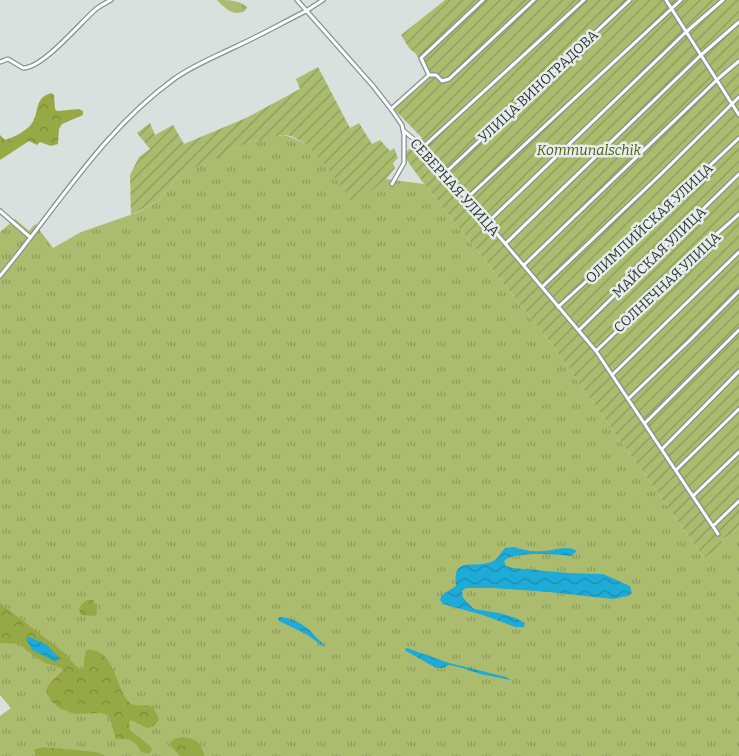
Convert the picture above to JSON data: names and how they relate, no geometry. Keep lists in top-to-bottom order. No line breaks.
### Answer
{"streets":{"street":["УЛИЦА ВИНОГРАДОВА","СЕВЕРНАЯ УЛИЦА","ОЛИМПИЙСКАЯ УЛИЦА","МАЙСКАЯ УЛИЦА","СОЛНЕЧНАЯ УЛИЦА"]},"crossings":[["УЛИЦА ВИНОГРАДОВА","СЕВЕРНАЯ УЛИЦА"],["СЕВЕРНАЯ УЛИЦА","ОЛИМПИЙСКАЯ УЛИЦА"],["СЕВЕРНАЯ УЛИЦА","МАЙСКАЯ УЛИЦА"],["СЕВЕРНАЯ УЛИЦА","СОЛНЕЧНАЯ УЛИЦА"]],"parks":["Kommunalschik"]}
